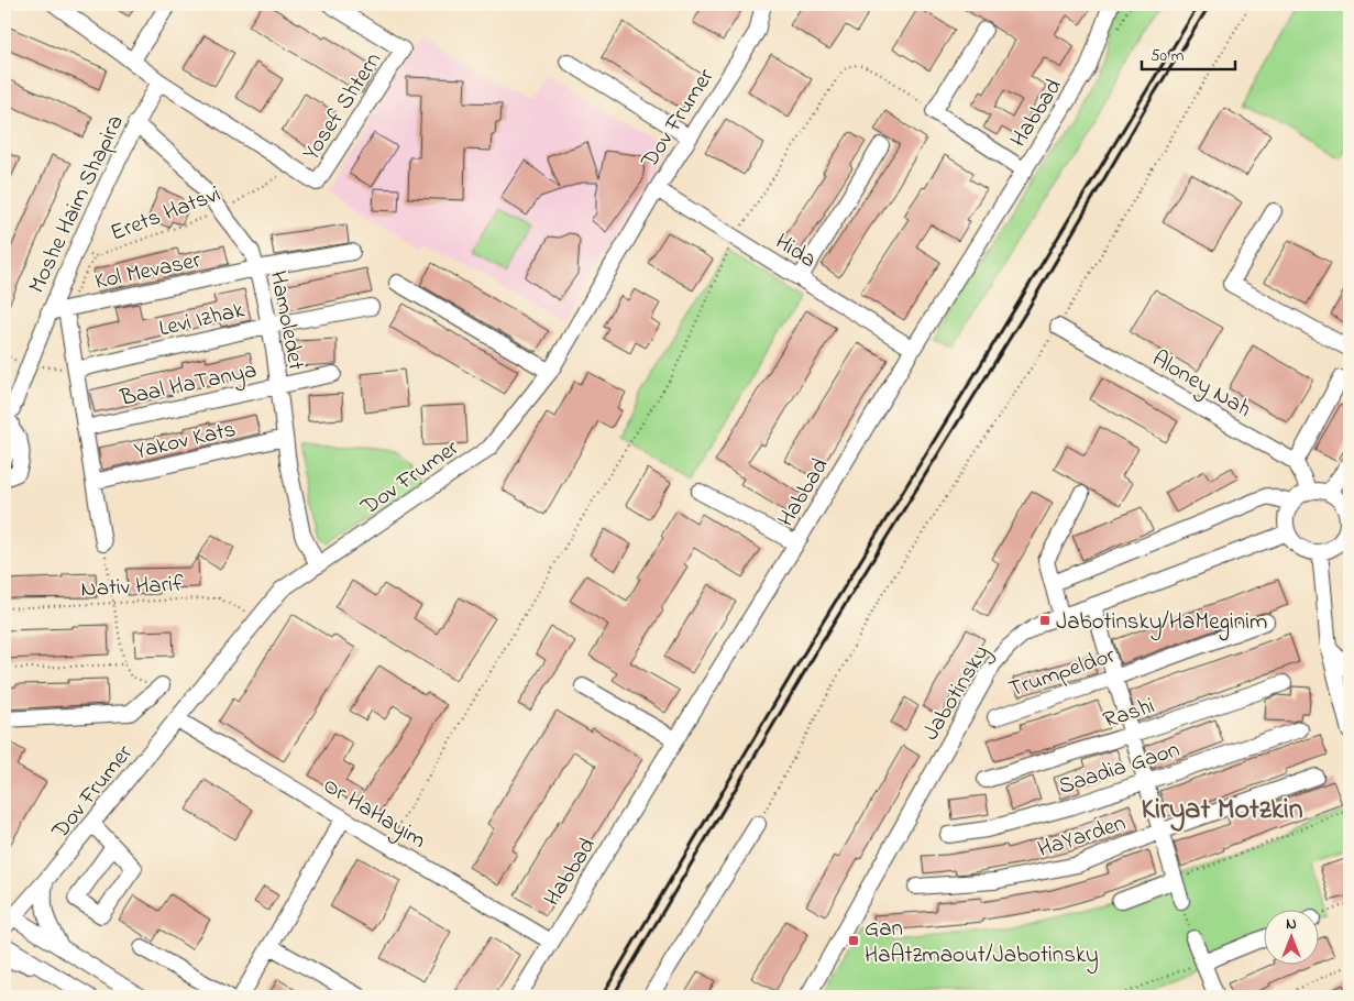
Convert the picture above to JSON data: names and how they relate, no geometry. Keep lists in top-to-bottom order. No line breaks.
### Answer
{"streets":{"street":["Yosef Shtern","Habbad","Dov Frumer","Moshe Haim Shapira","Hida","Kol Mevaser","Levi Izhak","Hamoledet","Baal HaTanya","Aloney Nah","Yakov Kats","Trumpeldor","Jabotinsky","Rashi","Saadia Gaon","Or HaHayim","HaYarden"],"path":["Erets Hatsvi","Nativ Harif"]},"crossings":[["Yosef Shtern","Moshe Haim Shapira"],["Yosef Shtern","Erets Hatsvi"],["Habbad","Hida"],["Habbad","Or HaHayim"],["Dov Frumer","Hida"],["Dov Frumer","Hamoledet"],["Dov Frumer","Nativ Harif"],["Dov Frumer","Or HaHayim"],["Moshe Haim Shapira","Erets Hatsvi"],["Moshe Haim Shapira","Kol Mevaser"],["Moshe Haim Shapira","Hamoledet"],["Erets Hatsvi","Hamoledet"],["Kol Mevaser","Hamoledet"],["Levi Izhak","Hamoledet"],["Hamoledet","Baal HaTanya"],["Hamoledet","Yakov Kats"]],"districts":["Kiryat Motzkin"],"places":{"transit":["Jabotinsky/HaMeginim","Gan HaAtzmaout/Jabotinsky"]},"scale_bar":"50 m","north":"top"}
